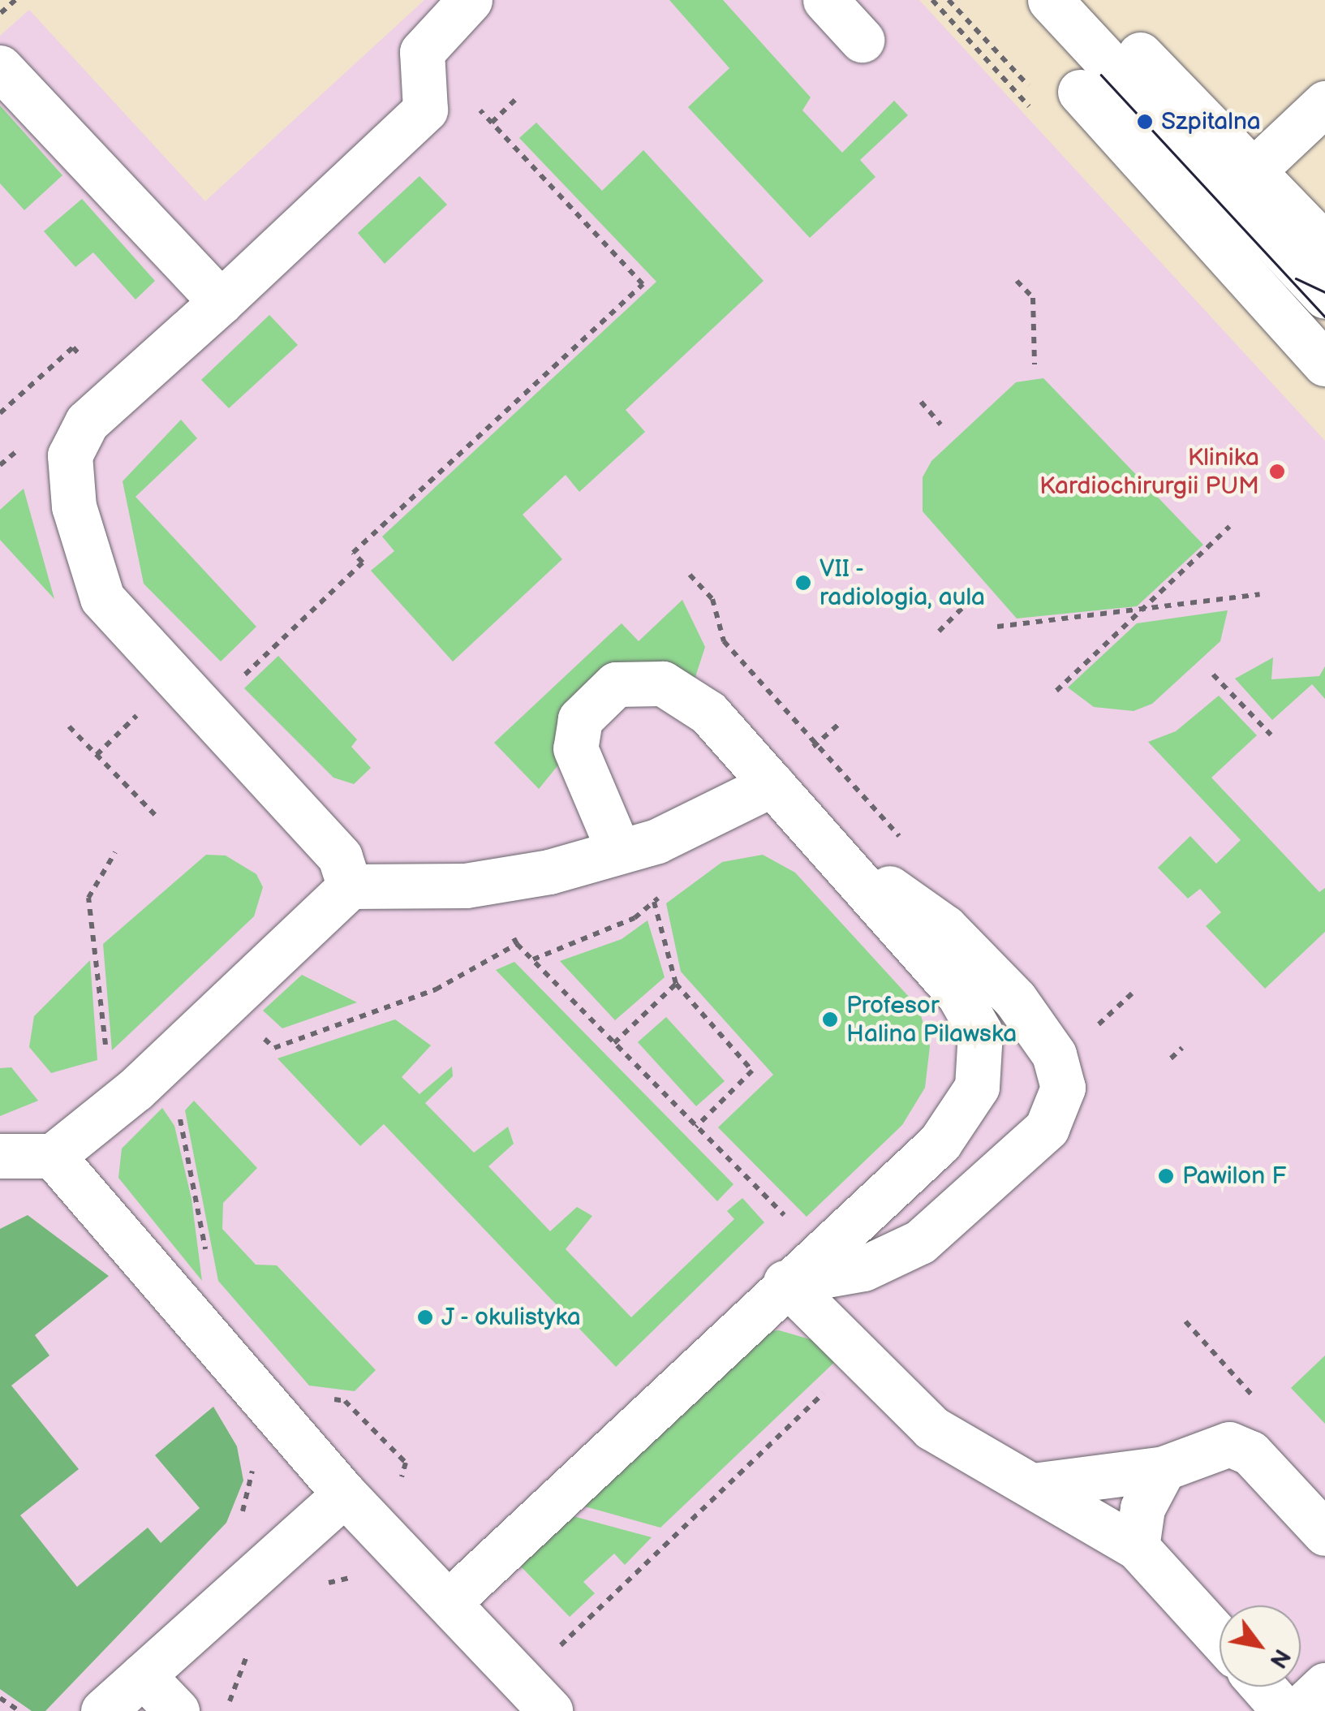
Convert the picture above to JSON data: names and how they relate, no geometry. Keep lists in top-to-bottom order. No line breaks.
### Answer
{"places":["Szpitalna","Klinika Kardiochirurgii PUM","VII - radiologia, aula","Profesor Halina Pilawska","Pawilon F","J - okulistyka"],"north":"bottom right"}
